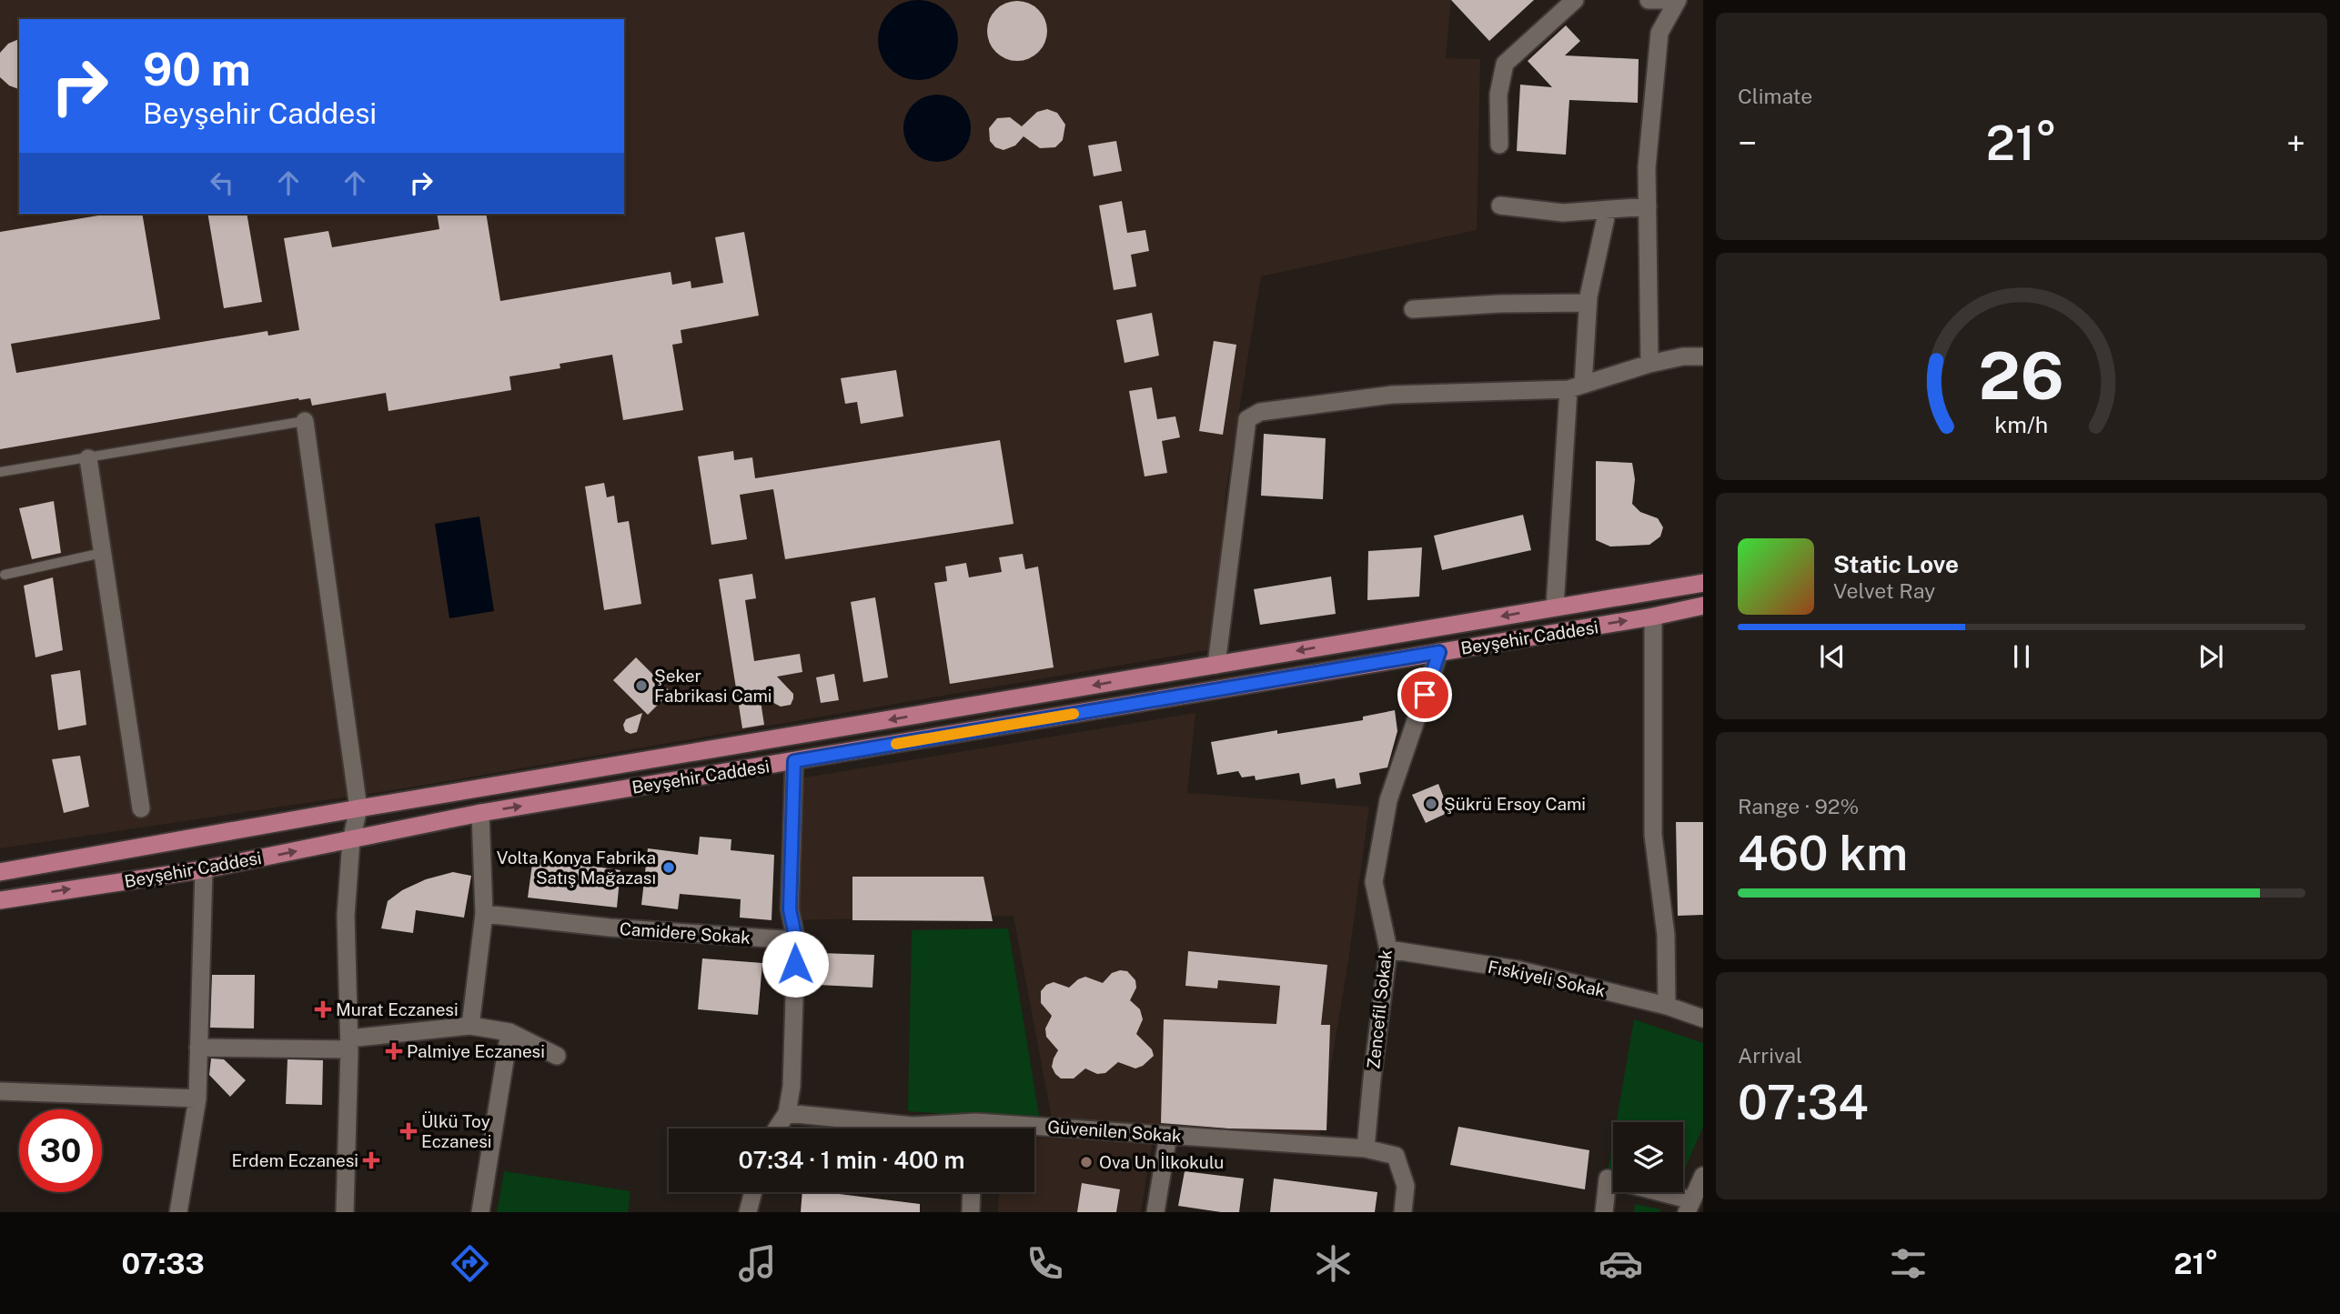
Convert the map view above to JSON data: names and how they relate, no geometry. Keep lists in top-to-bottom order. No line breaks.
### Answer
{"streets":{"main road":["Beyşehir Caddesi"],"street":["Camidere Sokak","Fıskiyeli Sokak","Zencefil Sokak","Güvenilen Sokak"]},"crossings":[["Beyşehir Caddesi","Zencefil Sokak"],["Fıskiyeli Sokak","Zencefil Sokak"],["Zencefil Sokak","Güvenilen Sokak"]],"places":{"other":["Şeker Fabrikasi Cami","Şükrü Ersoy Cami","Volta Konya Fabrika Satış Mağazası","Ova Un İlkokulu"],"health":["Murat Eczanesi","Palmiye Eczanesi","Ülkü Toy Eczanesi","Erdem Eczanesi"]},"page":{"tile":["Climate",["Range · 92%","460 km"],["Arrival","07:34"]],"turn":["90 m","Beyşehir Caddesi"],"heat":["−","21°","+"],"song":["Static Love","Velvet Ray"],"limit":"30","trip":"07:34 · 1 min · 400 m","tabs":["07:33","21°"],"gauge":["26","km/h"]}}
